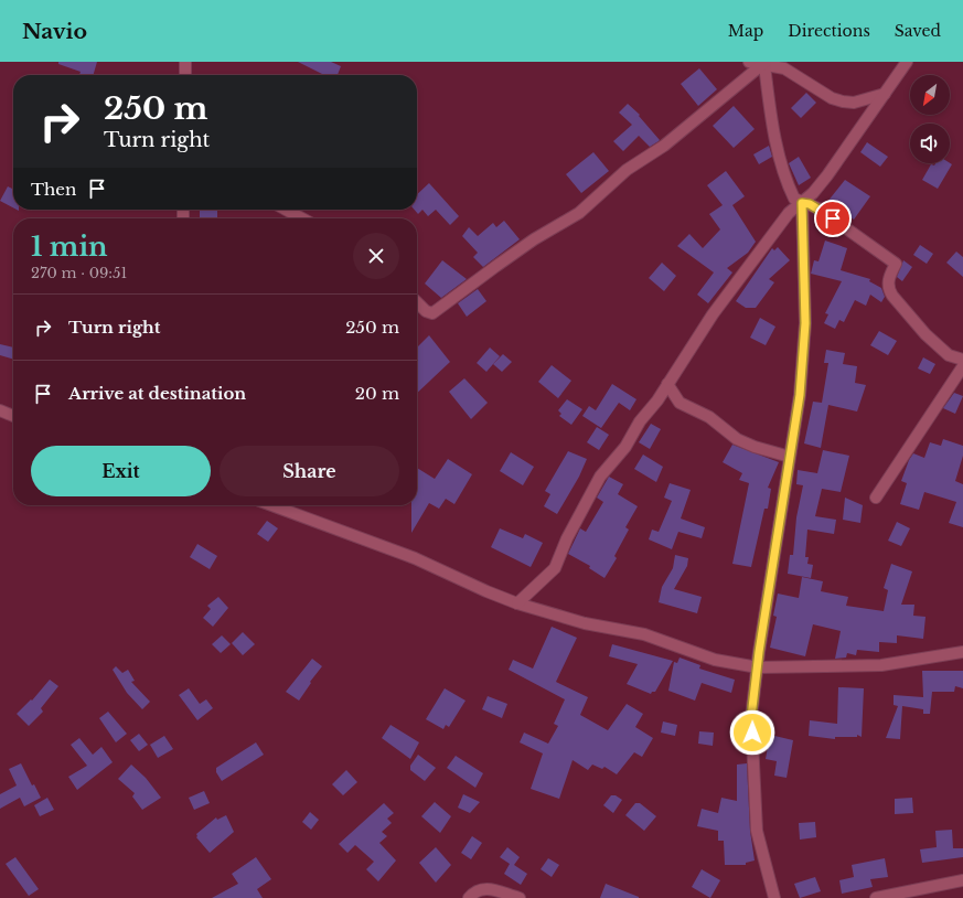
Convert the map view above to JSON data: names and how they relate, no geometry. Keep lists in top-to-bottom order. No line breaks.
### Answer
{"north":"bottom left","page":{"header":"Navio","nav":["Map","Directions","Saved"],"turn":["250 m","Turn right"],"then":"Then","heading":["1 min","270 m · 09:51"],"list":[{"name":"Turn right","value":"250 m"},{"name":"Arrive at destination","value":"20 m"}],"buttons":["Exit","Share"]}}
